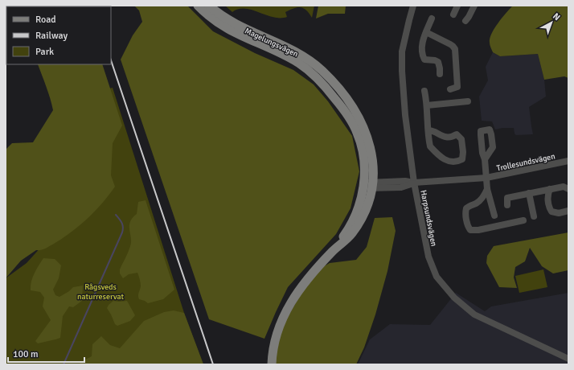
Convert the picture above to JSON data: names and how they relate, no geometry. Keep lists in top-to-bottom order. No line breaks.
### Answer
{"streets":{"main road":["Magelungsvägen"],"street":["Trollesundsvägen","Harpsundsvägen"]},"crossings":[["Magelungsvägen","Trollesundsvägen"],["Trollesundsvägen","Harpsundsvägen"]],"parks":["Rågsveds naturreservat"],"legend":["Road","Railway","Park"],"scale_bar":"100 m","north":"top right"}
